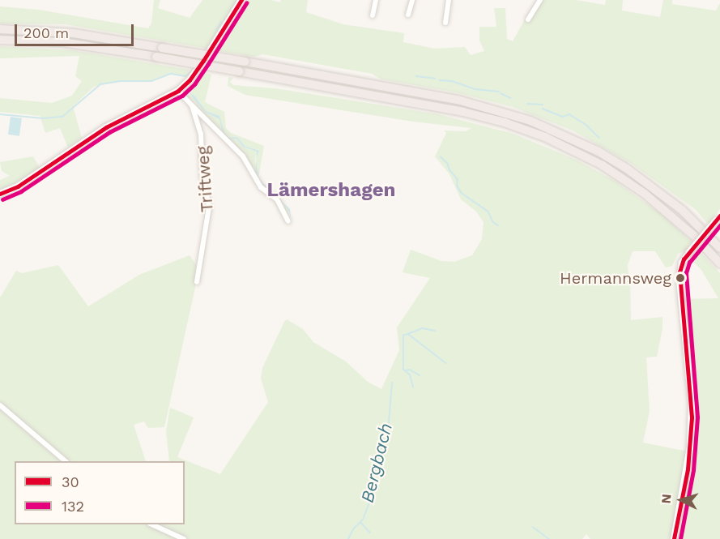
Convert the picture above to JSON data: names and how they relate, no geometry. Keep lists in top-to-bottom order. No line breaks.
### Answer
{"streets":{"street":["Triftweg"]},"districts":["Lämershagen"],"water":["Bergbach"],"places":["Hermannsweg"],"lines":["transit line 30","transit line 132"],"legend":["30","132"],"scale_bar":"200 m","north":"left"}
